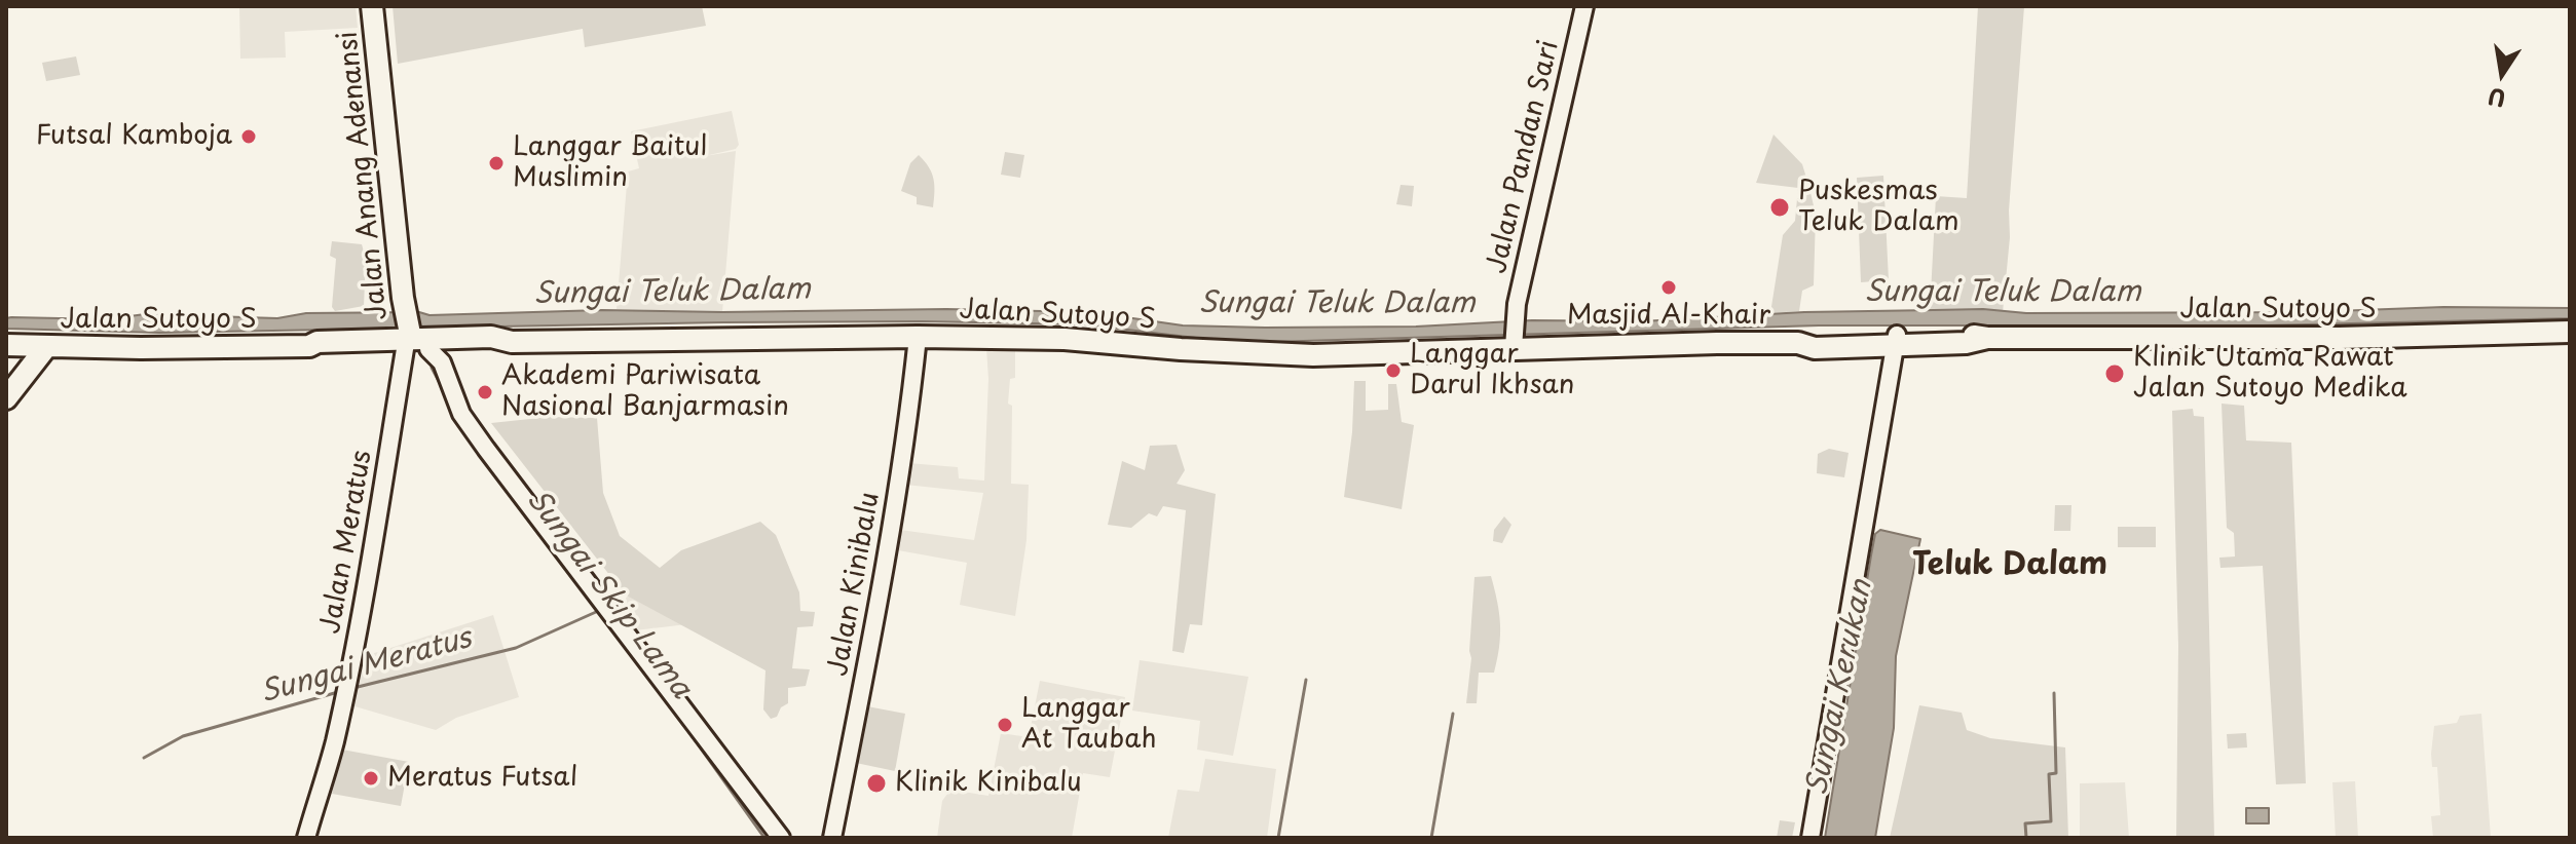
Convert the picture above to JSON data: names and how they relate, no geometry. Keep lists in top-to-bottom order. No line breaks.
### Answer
{"streets":{"highway":["Jalan Anang Adenansi","Jalan Sutoyo S"],"street":["Jalan Pandan Sari","Jalan Meratus","Jalan Kinibalu"]},"crossings":[["Jalan Pandan Sari","Jalan Sutoyo S"],["Jalan Anang Adenansi","Jalan Sutoyo S"],["Jalan Anang Adenansi","Jalan Meratus"],["Jalan Sutoyo S","Jalan Meratus"],["Jalan Sutoyo S","Jalan Kinibalu"]],"districts":["Teluk Dalam"],"water":["Sungai Teluk Dalam","Sungai Skip Lama","Sungai Meratus","Sungai Kerukan"],"places":["Futsal Kamboja","Langgar Baitul Muslimin","Puskesmas Teluk Dalam","Masjid Al-Khair","Langgar Darul Ikhsan","Klinik Utama Rawat Jalan Sutoyo Medika","Akademi Pariwisata Nasional Banjarmasin","Langgar At Taubah","Meratus Futsal","Klinik Kinibalu"],"north":"bottom"}
